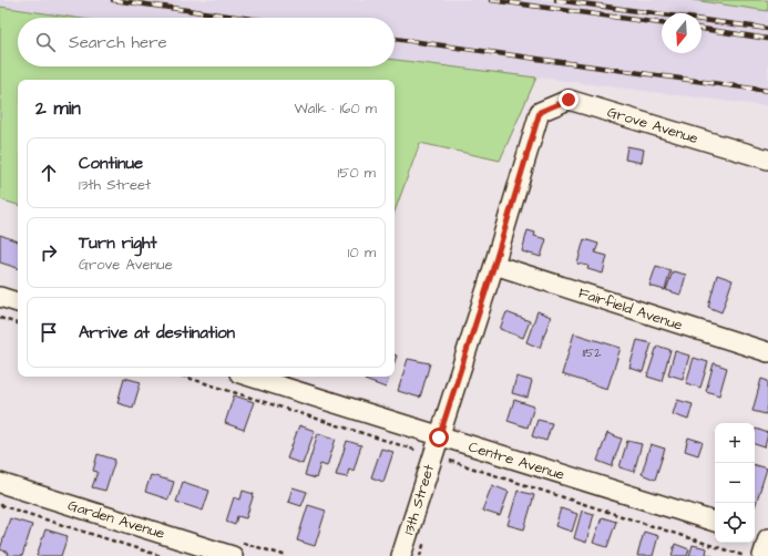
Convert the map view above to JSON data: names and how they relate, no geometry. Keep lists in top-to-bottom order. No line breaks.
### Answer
{"streets":{"street":["Grove Avenue","Fairfield Avenue","Centre Avenue","13th Street","Garden Avenue"]},"crossings":[["Grove Avenue","13th Street"],["Fairfield Avenue","13th Street"],["Centre Avenue","13th Street"]],"house_numbers":["1152"],"north":"bottom","page":{"search":"Search here","heading":["2 min","Walk · 160 m"],"list":[["Continue","13th Street","150 m"],["Turn right","Grove Avenue","10 m"],"Arrive at destination"],"map_buttons":["+","−"]}}
